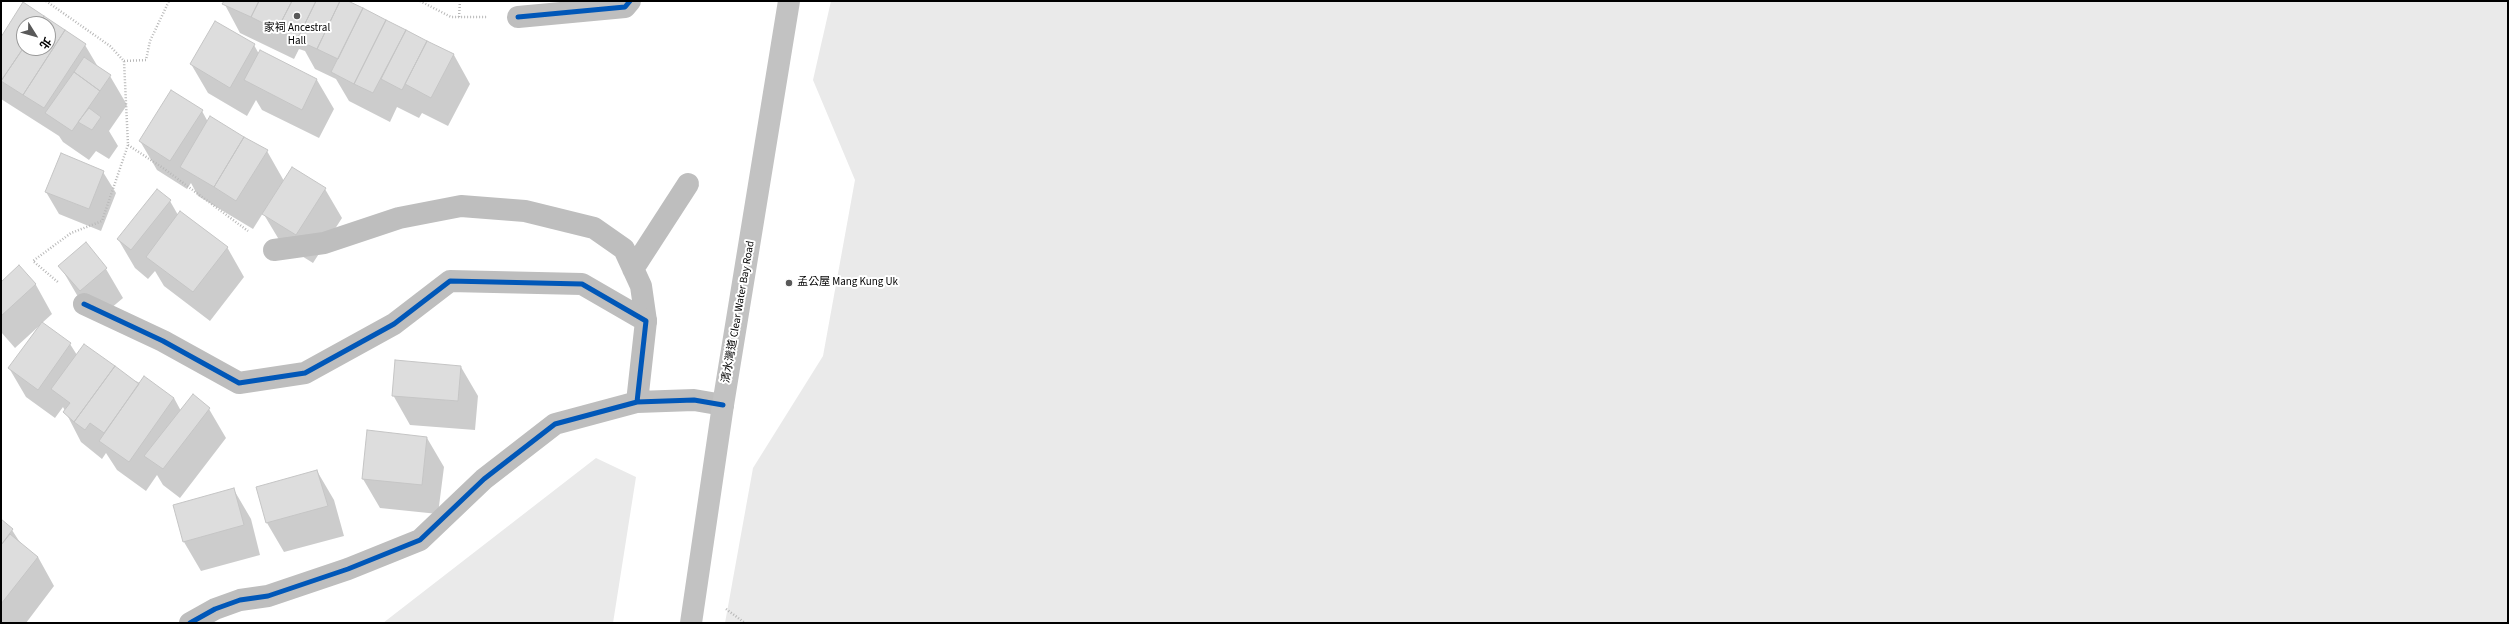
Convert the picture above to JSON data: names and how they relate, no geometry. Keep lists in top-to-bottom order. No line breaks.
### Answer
{"streets":{"main road":["清水灣道 Clear Water Bay Road"]},"places":["家祠 Ancestral Hall","孟公屋 Mang Kung Uk"],"north":"bottom right"}
